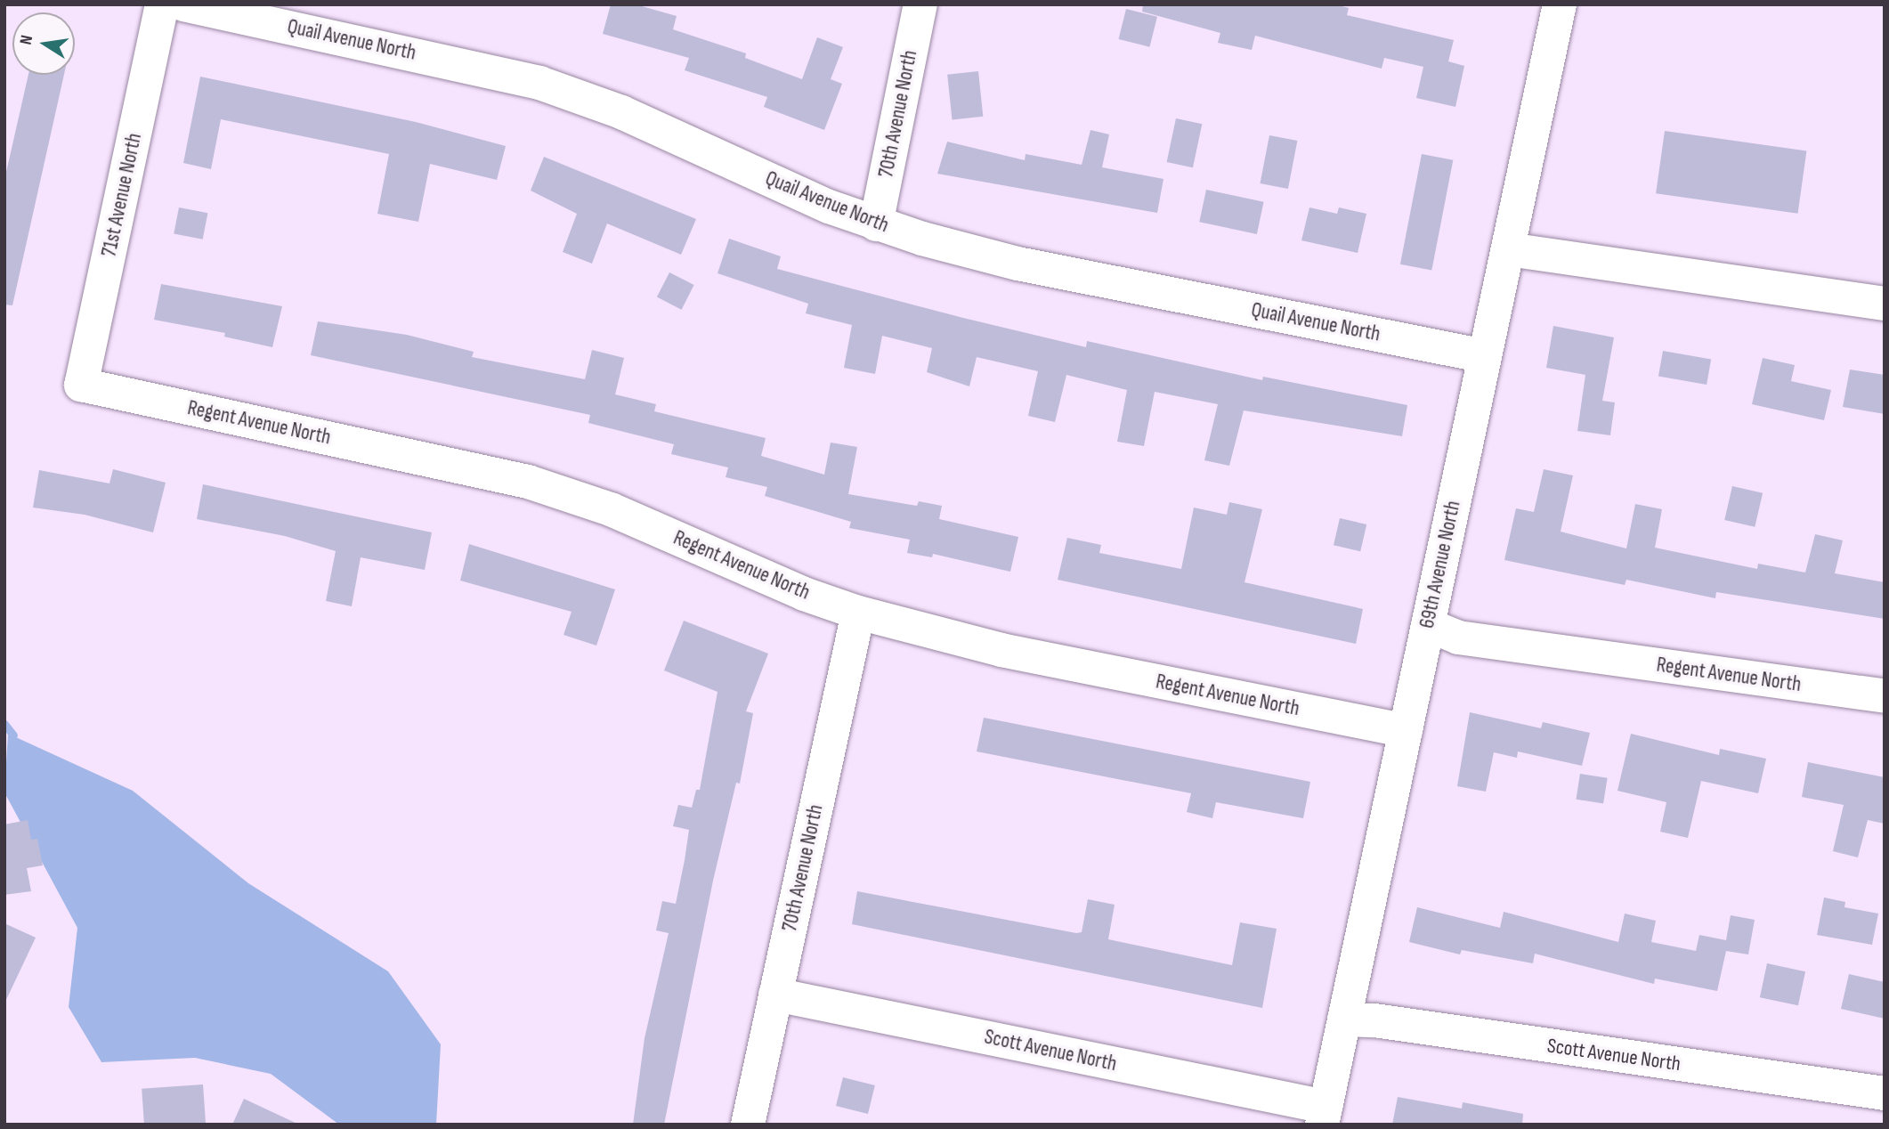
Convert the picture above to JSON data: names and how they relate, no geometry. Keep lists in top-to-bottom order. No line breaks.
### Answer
{"streets":{"street":["Quail Avenue North","70th Avenue North","71st Avenue North","Regent Avenue North","69th Avenue North","Scott Avenue North"]},"crossings":[["Quail Avenue North","70th Avenue North"],["Quail Avenue North","69th Avenue North"],["70th Avenue North","Regent Avenue North"],["70th Avenue North","Scott Avenue North"],["71st Avenue North","Regent Avenue North"],["Regent Avenue North","69th Avenue North"],["69th Avenue North","Scott Avenue North"]],"north":"left"}
